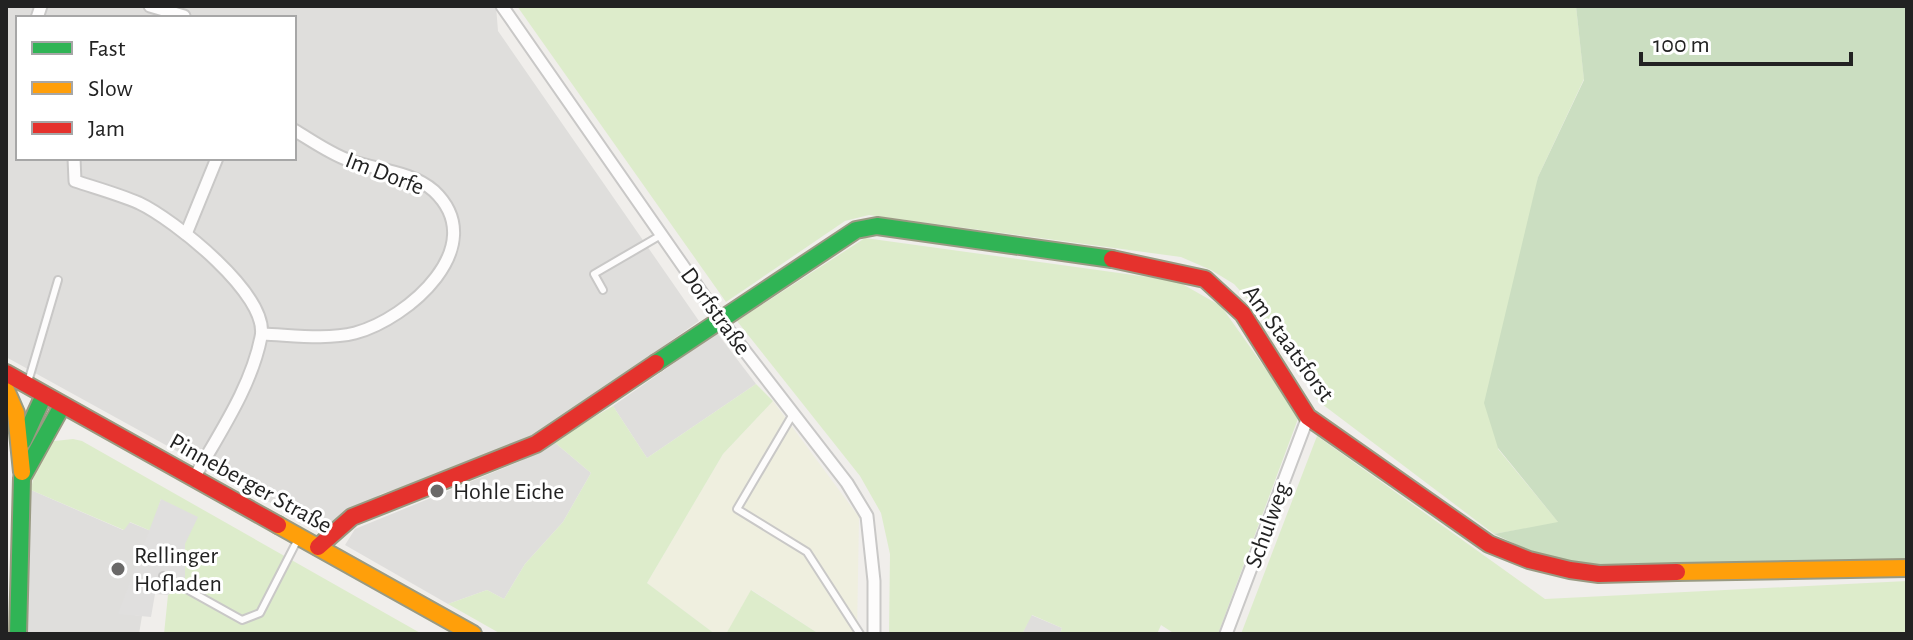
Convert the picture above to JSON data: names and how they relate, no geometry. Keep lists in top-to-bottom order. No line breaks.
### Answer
{"streets":{"street":["Im Dorfe","Dorfstraße","Am Staatsforst","Pinneberger Straße","Schulweg"]},"crossings":[["Dorfstraße","Am Staatsforst"],["Am Staatsforst","Schulweg"]],"places":["Hohle Eiche","Rellinger Hofladen"],"legend":["Fast","Slow","Jam"],"scale_bar":"100 m"}
